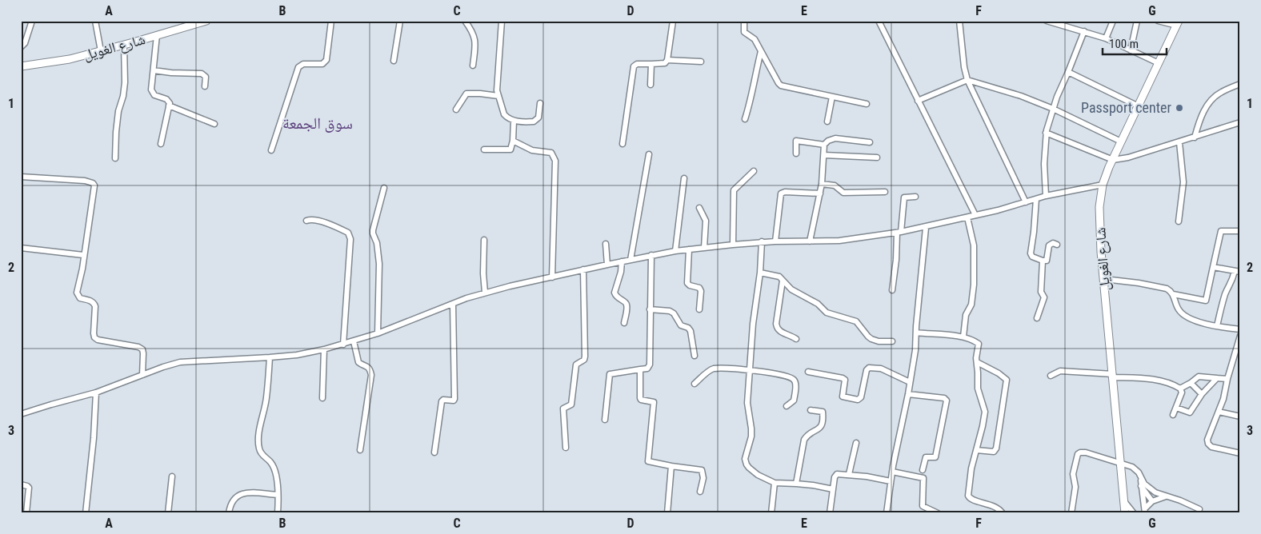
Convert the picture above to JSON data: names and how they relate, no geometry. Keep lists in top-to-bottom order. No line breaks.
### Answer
{"streets":{"street":["شارع الغويل"]},"districts":["سوق الجمعة"],"places":["Passport center"],"scale_bar":"100 m","grid":{"columns":["A","B","C","D","E","F","G"],"rows":["1","2","3"]}}
